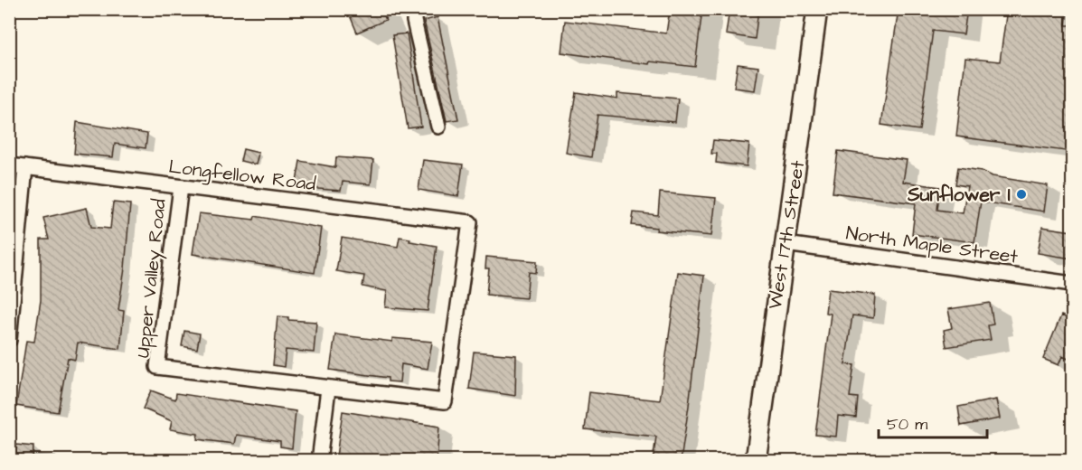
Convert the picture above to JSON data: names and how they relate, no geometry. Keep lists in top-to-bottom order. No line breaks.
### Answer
{"streets":{"main road":["West 17th Street"],"street":["Longfellow Road","North Maple Street","Upper Valley Road"]},"crossings":[["Longfellow Road","Upper Valley Road"],["West 17th Street","North Maple Street"]],"places":["Sunflower I"],"scale_bar":"50 m"}
